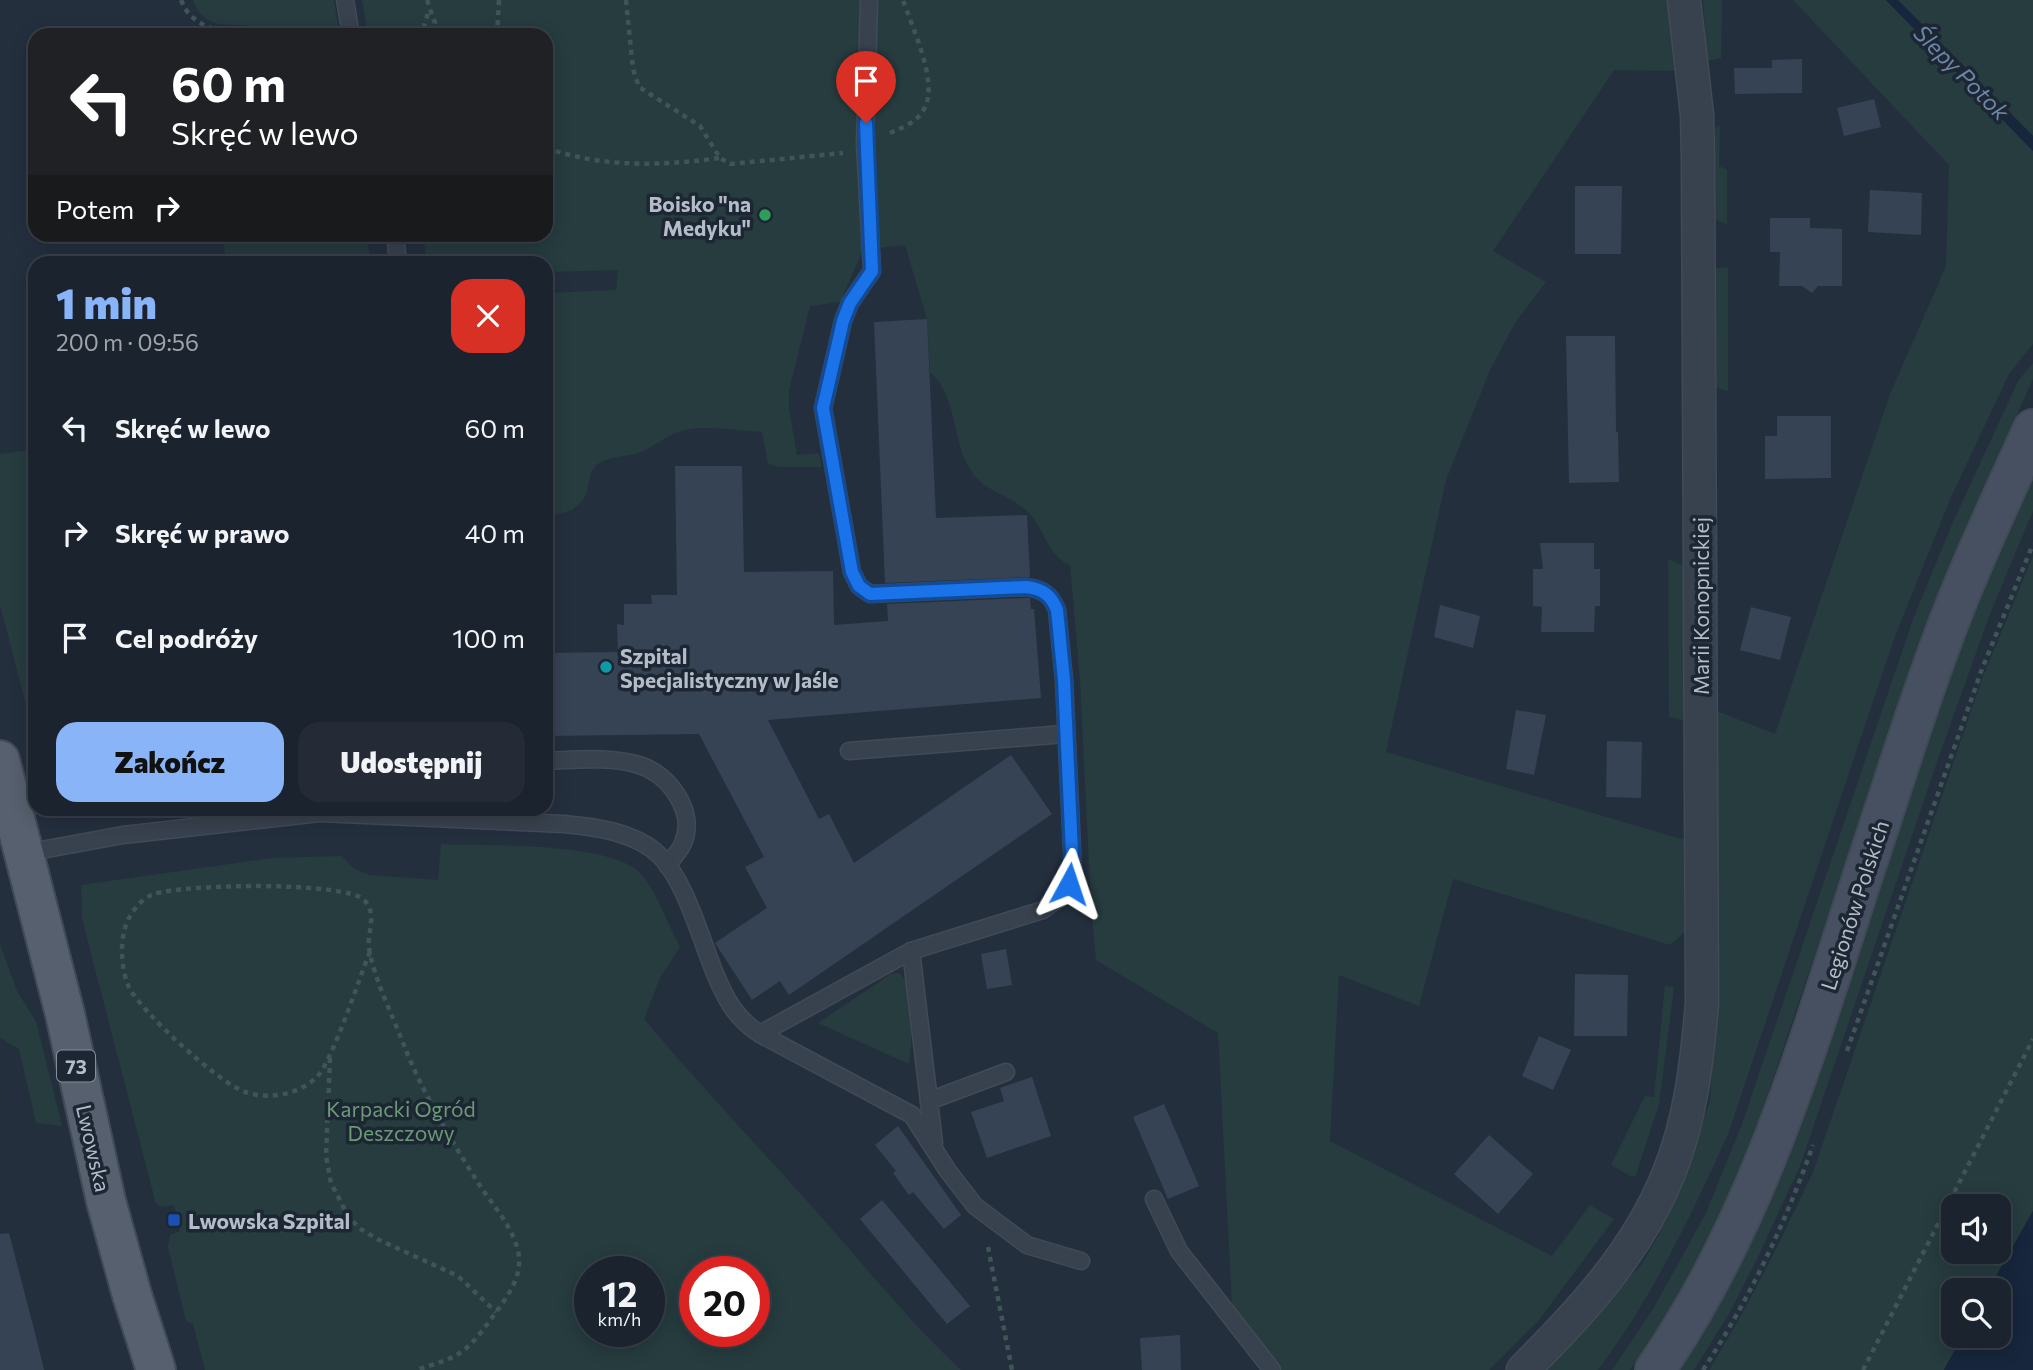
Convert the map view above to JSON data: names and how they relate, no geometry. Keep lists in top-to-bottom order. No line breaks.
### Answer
{"streets":{"main road":["Legionów Polskich","73","Lwowska"],"street":["Marii Konopnickiej"]},"water":["Ślepy Potok"],"parks":["Karpacki Ogród Deszczowy"],"places":{"other":["Boisko \"na Medyku\"","Szpital Specjalistyczny w Jaśle"],"transit":["Lwowska Szpital"]},"page":{"turn":["60 m","Skręć w lewo"],"then":"Potem","heading":["1 min","200 m · 09:56"],"list":[{"name":"Skręć w lewo","value":"60 m"},{"name":"Skręć w prawo","value":"40 m"},{"name":"Cel podróży","value":"100 m"}],"buttons":["Zakończ","Udostępnij"],"speed":"12 km/h","limit":"20"}}
